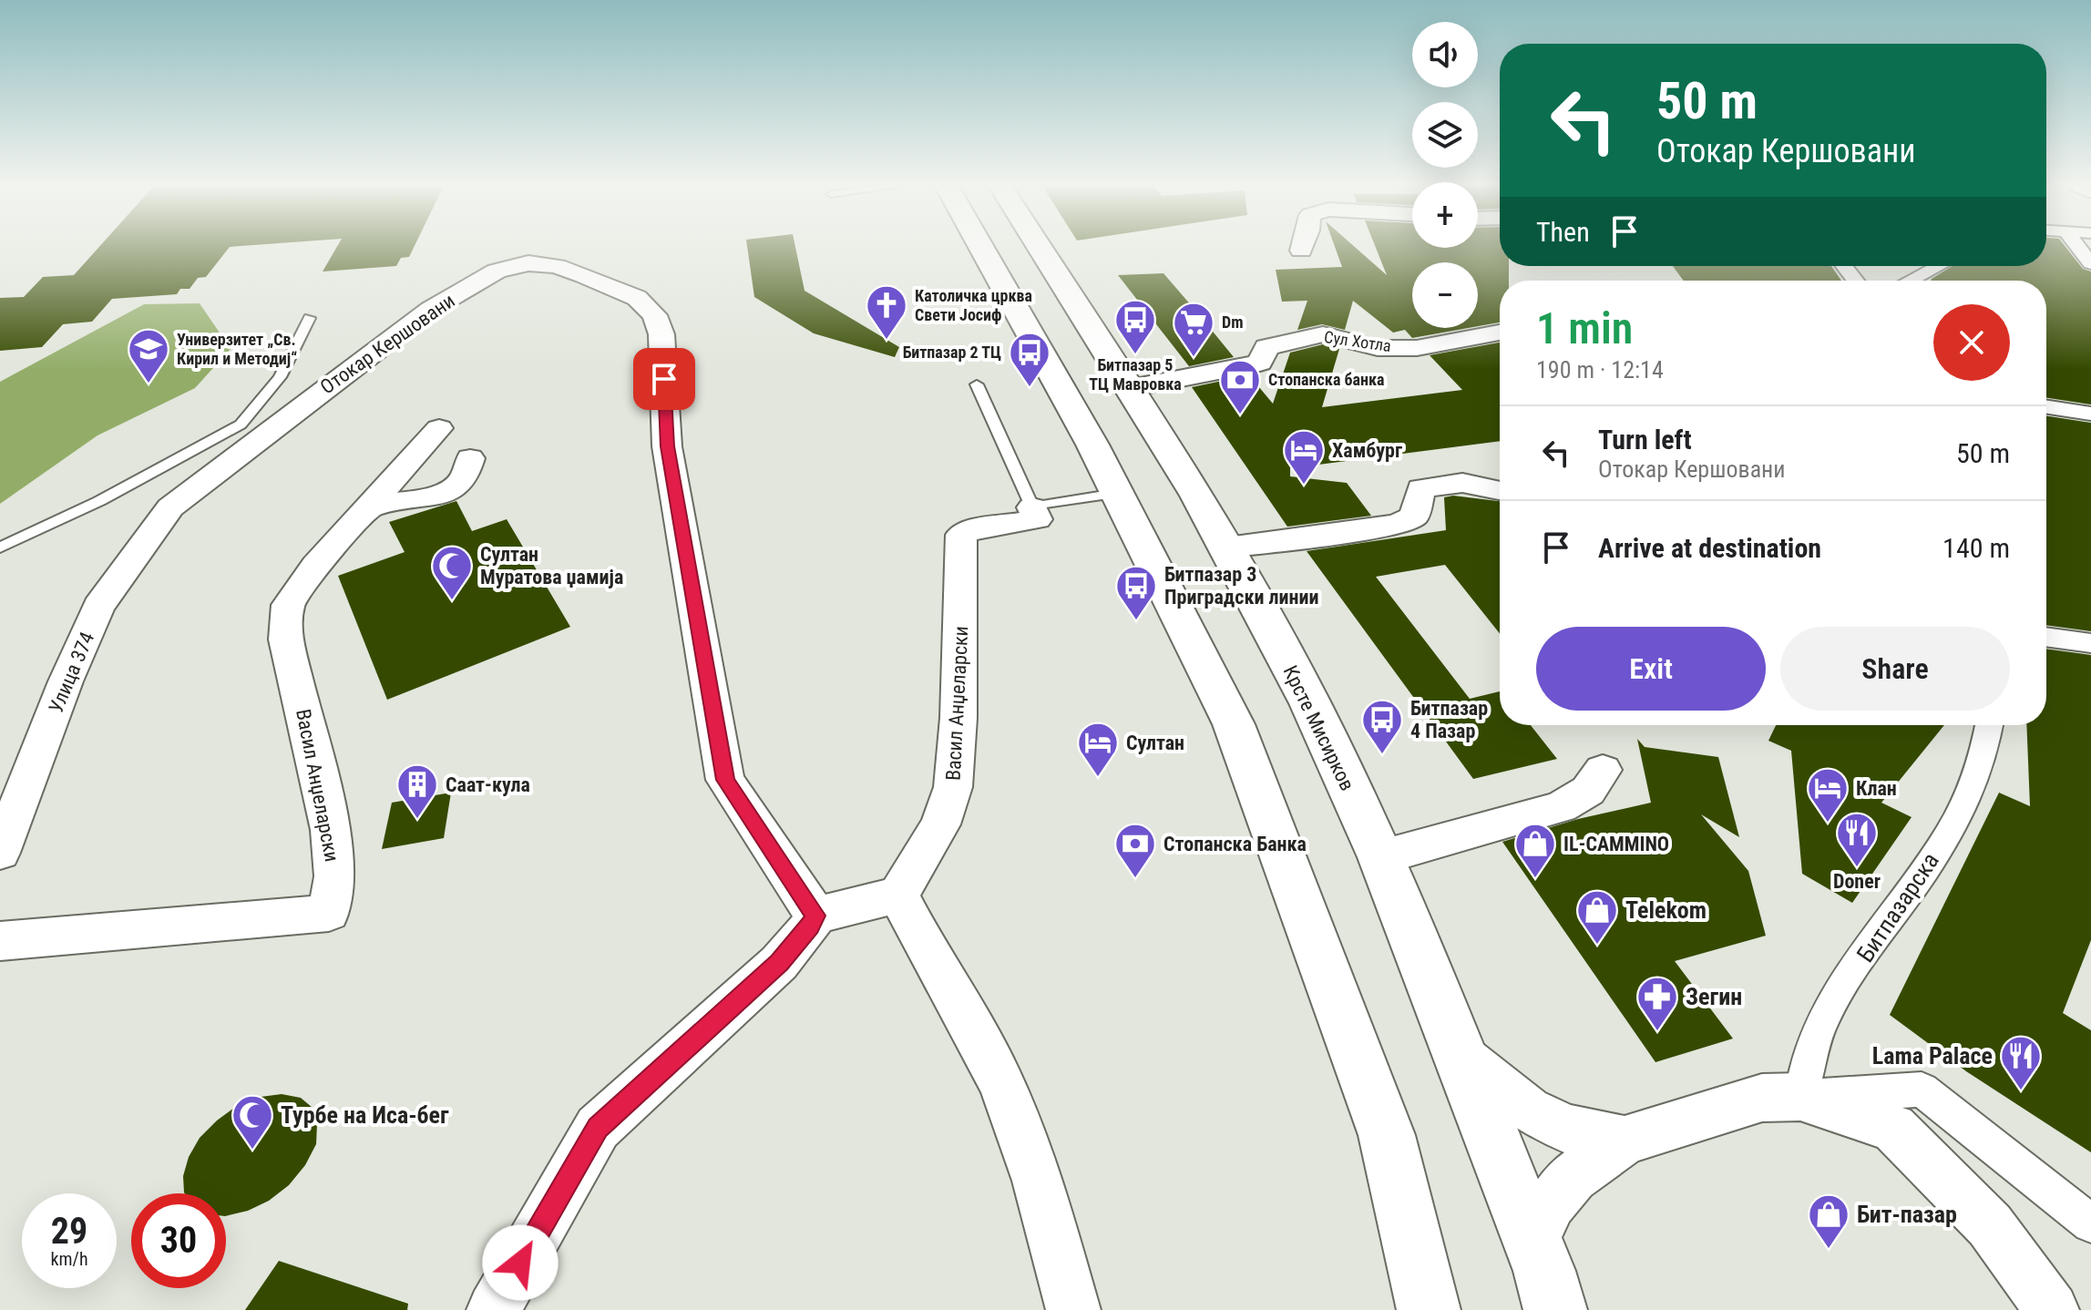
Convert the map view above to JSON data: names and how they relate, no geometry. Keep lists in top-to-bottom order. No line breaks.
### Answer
{"streets":{"street":["Сул Хотла","Отокар Кершовани","Улица 374","Васил Анџеларски","Крсте Мисирков","Битпазарска"]},"crossings":[["Сул Хотла","Крсте Мисирков"],["Отокар Кершовани","Улица 374"]],"places":{"church":["Католичка црква Свети Јосиф"],"bus stop":["Битпазар 5 ТЦ Мавровка","Битпазар 2 ТЦ","Битпазар 3 Приградски линии","Битпазар 4 Пазар"],"supermarket":["Dm"],"school or university":["Универзитет „Св. Кирил и Методиј“"],"bank":["Стопанска банка","Стопанска Банка"],"hotel":["Хамбург","Султан","Клан"],"mosque":["Султан Муратова џамија","Турбе на Иса-бег"],"building":["Саат-кула"],"restaurant":["Doner","Lama Palace"],"shop":["IL-CAMMINO","Telekom","Бит-пазар"],"pharmacy":["Зегин"]},"page":{"map_buttons":["+","−"],"turn":["50 m","Отокар Кершовани"],"then":"Then","heading":["1 min","190 m · 12:14"],"list":[{"name":"Turn left","note":"Отокар Кершовани","value":"50 m"},{"name":"Arrive at destination","value":"140 m"}],"buttons":["Exit","Share"],"speed":"29 km/h","limit":"30"}}
